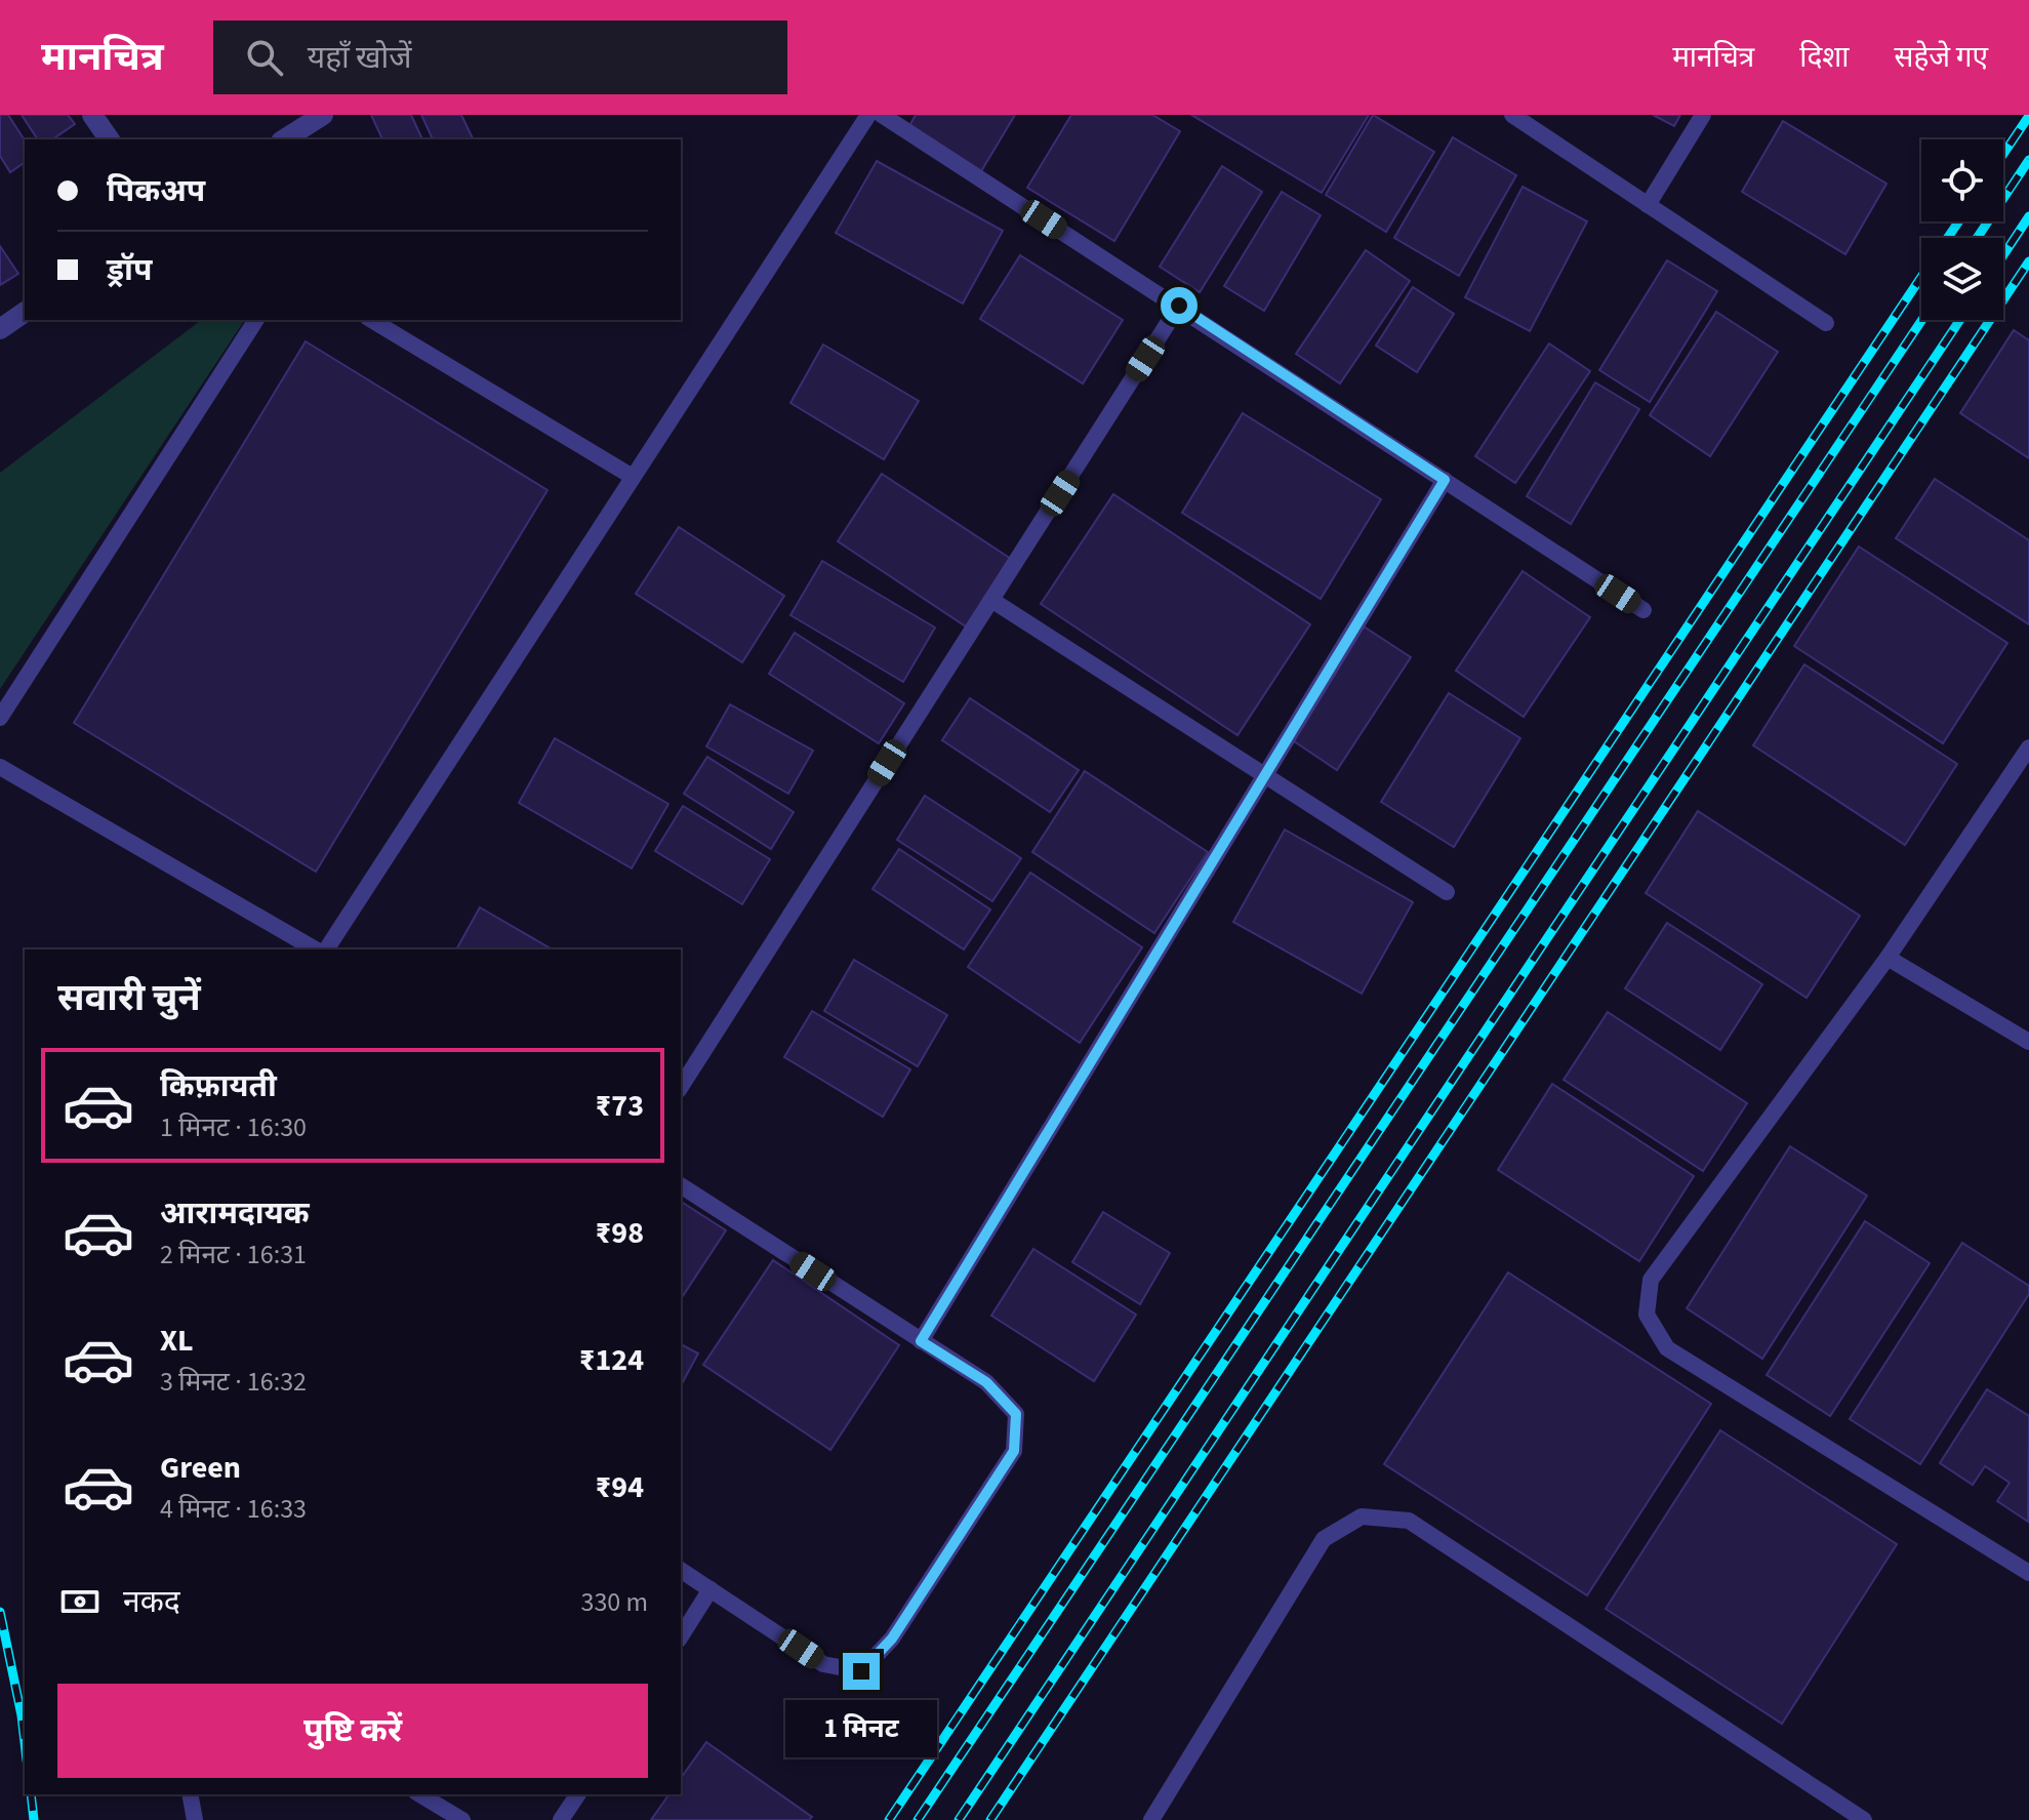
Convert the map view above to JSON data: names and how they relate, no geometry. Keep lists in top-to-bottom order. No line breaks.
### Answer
{"page":{"header":"मानचित्र","search":"यहाँ खोजें","nav":["मानचित्र","दिशा","सहेजे गए"],"banner":["पिकअप","ड्रॉप"],"heading":"सवारी चुनें","list":[{"name":"किफ़ायती","note":"1 मिनट · 16:30","value":"₹73"},{"name":"आरामदायक","note":"2 मिनट · 16:31","value":"₹98"},{"name":"XL","note":"3 मिनट · 16:32","value":"₹124"},{"name":"Green","note":"4 मिनट · 16:33","value":"₹94"}],"pay":["नकद","330 m"],"buttons":"पुष्टि करें","bubble":"1 मिनट"}}
